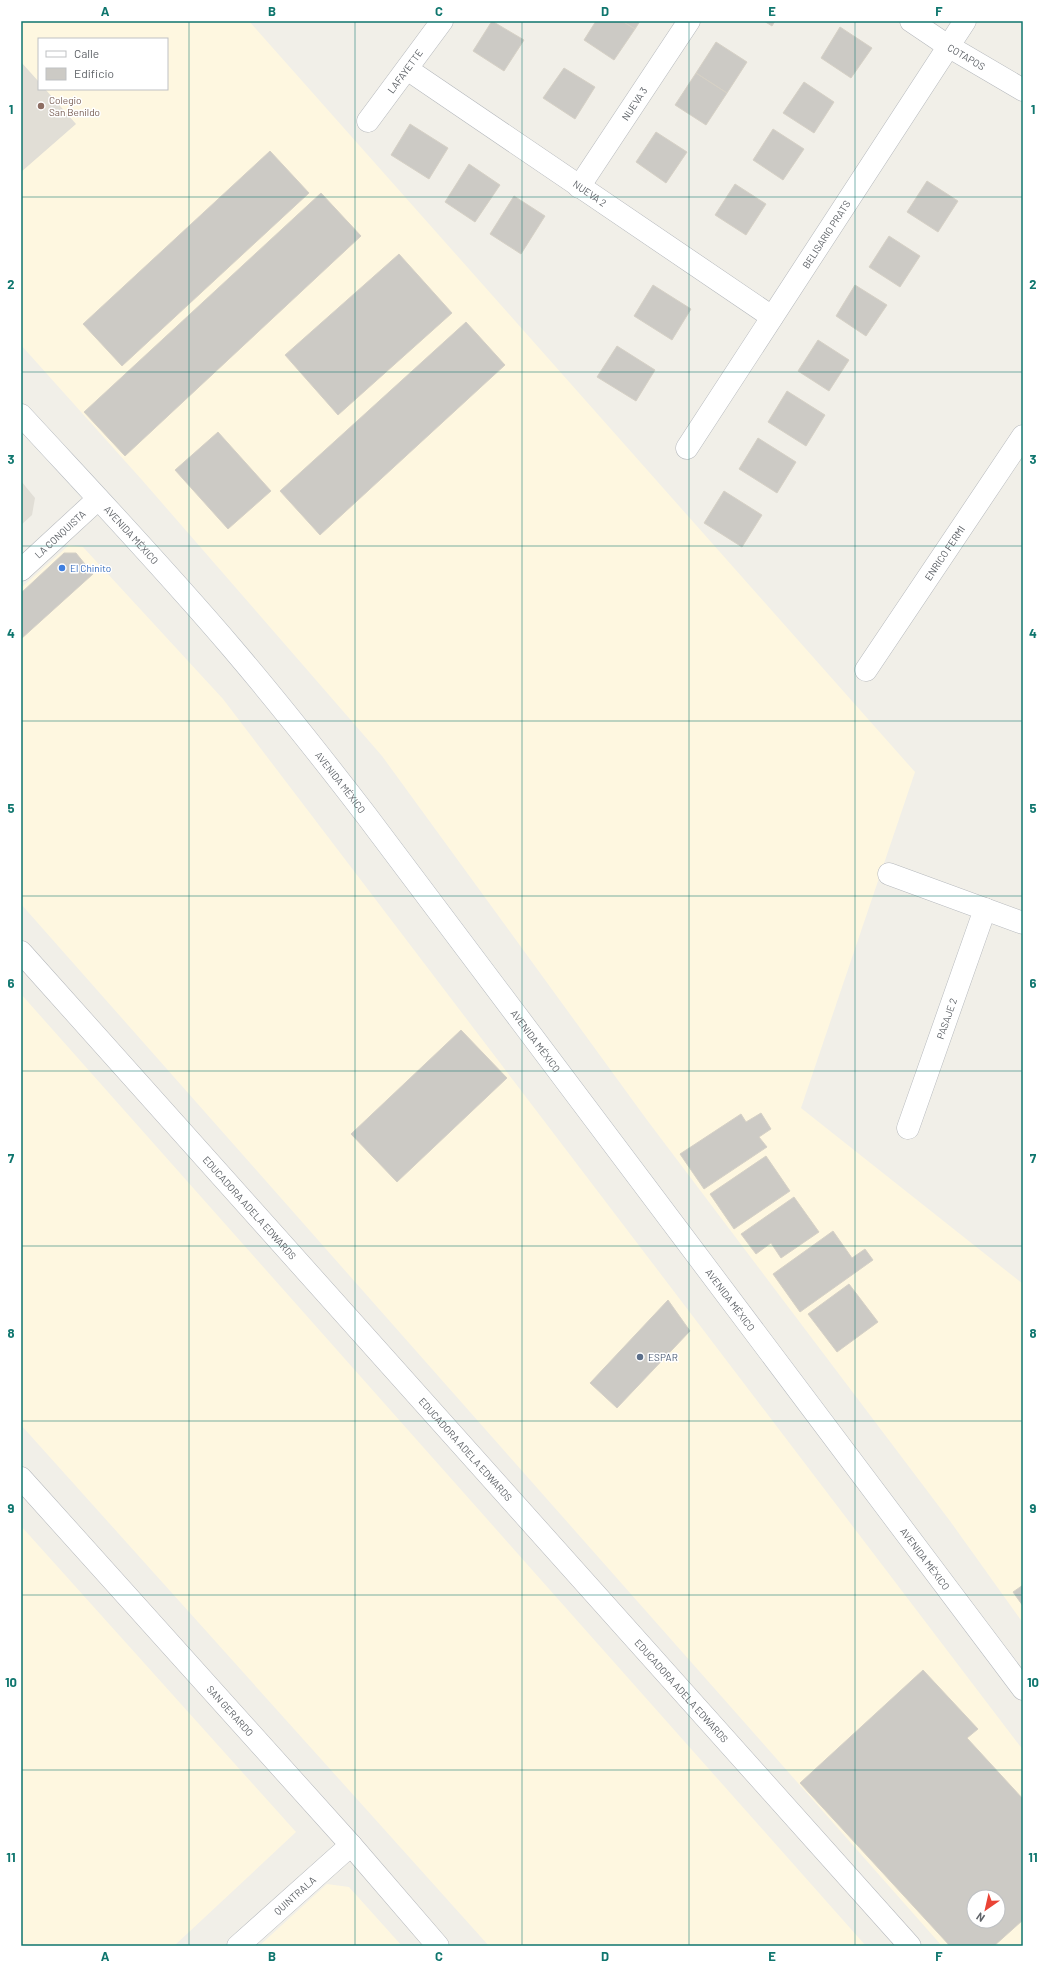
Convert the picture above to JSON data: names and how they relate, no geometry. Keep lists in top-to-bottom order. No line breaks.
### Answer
{"streets":{"street":["COTAPOS","LAFAYETTE","NUEVA 3","NUEVA 2","BELISARIO PRATS","LA CONQUISTA","AVENIDA MÉXICO","ENRICO FERMI","PASAJE 2","EDUCADORA ADELA EDWARDS","SAN GERARDO","QUINTRALA"]},"crossings":[["COTAPOS","BELISARIO PRATS"],["LAFAYETTE","NUEVA 2"],["NUEVA 3","NUEVA 2"],["NUEVA 2","BELISARIO PRATS"],["LA CONQUISTA","AVENIDA MÉXICO"],["SAN GERARDO","QUINTRALA"]],"places":["Colegio San Benildo","El Chinito","ESPAR"],"legend":["Calle","Edificio"],"north":"bottom left","grid":{"columns":["A","B","C","D","E","F"],"rows":["1","2","3","4","5","6","7","8","9","10","11"]}}
